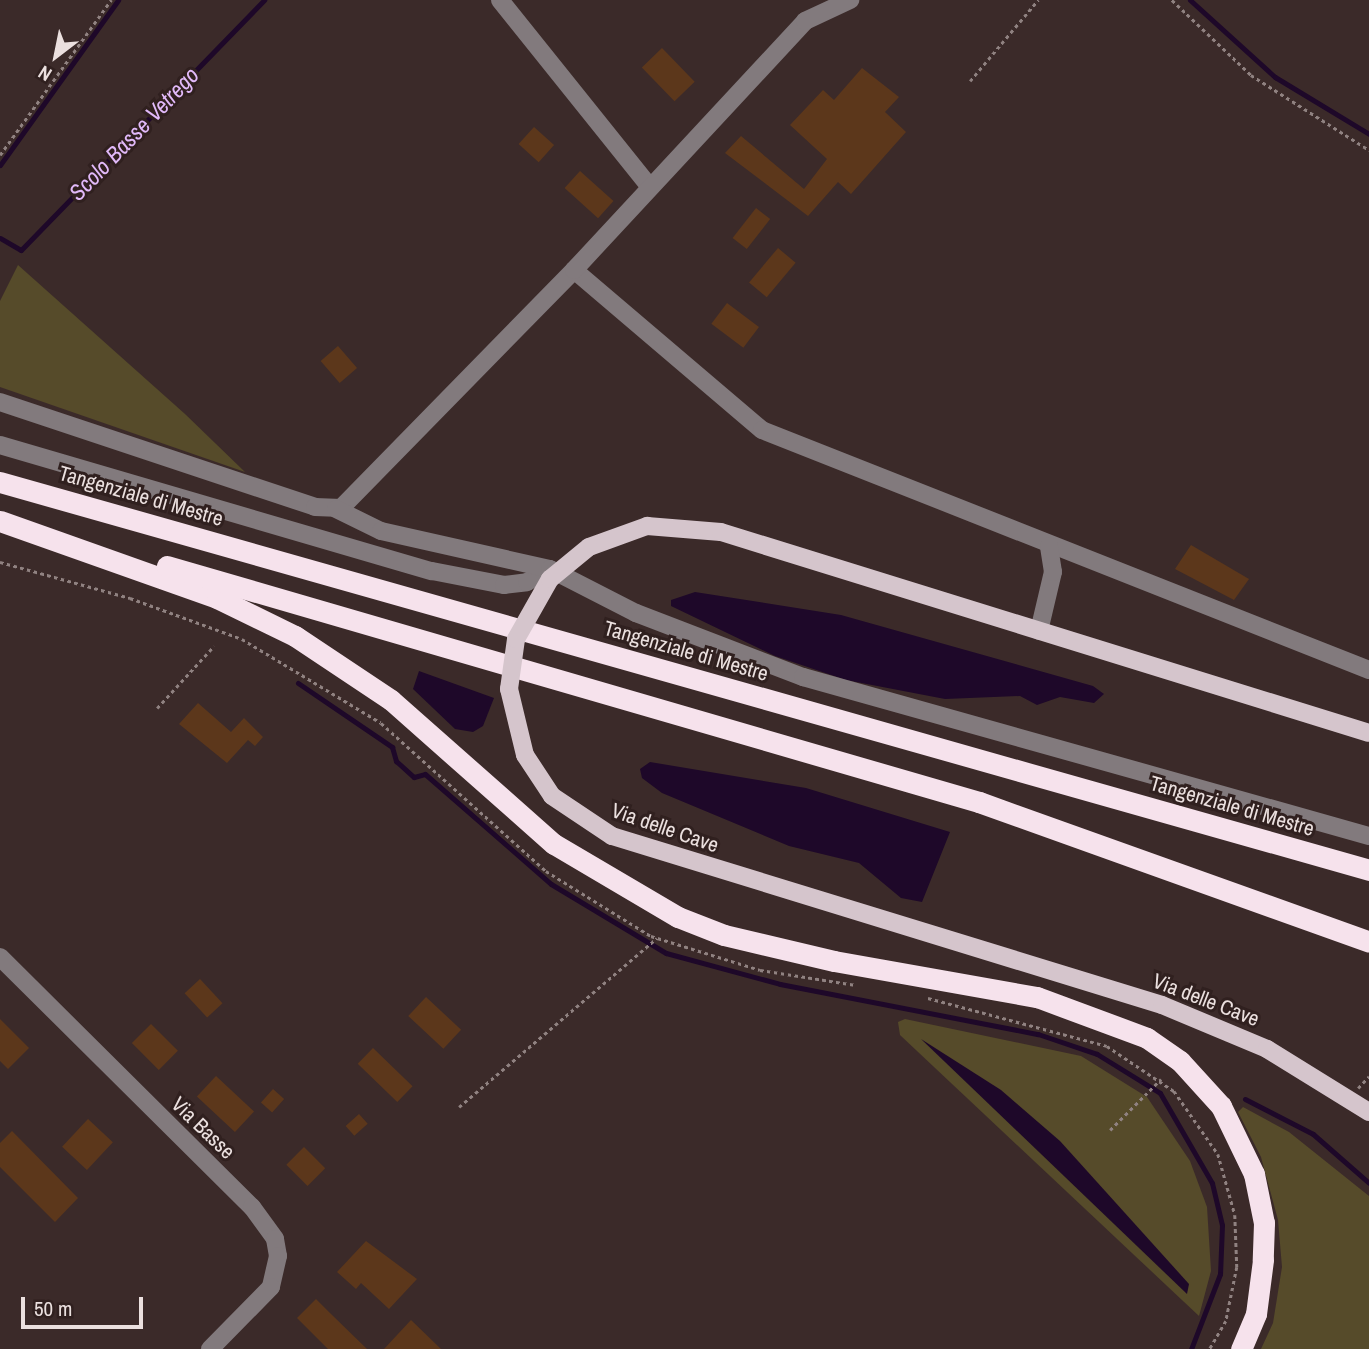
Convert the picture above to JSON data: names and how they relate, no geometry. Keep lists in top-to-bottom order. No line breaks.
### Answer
{"streets":{"highway":["Tangenziale di Mestre"],"main road":["Via delle Cave"],"street":["Via Basse"]},"water":["Scolo Basse Vetrego"],"scale_bar":"50 m","north":"bottom left"}
